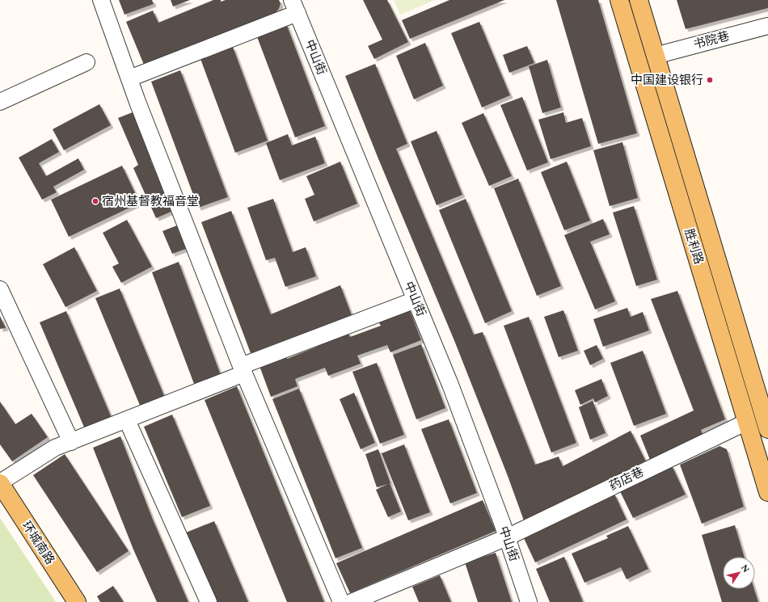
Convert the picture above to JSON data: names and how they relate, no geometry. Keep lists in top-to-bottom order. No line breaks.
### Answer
{"streets":{"main road":["胜利路","环城南路"],"street":["书院巷","中山街","药店巷"]},"crossings":[["书院巷","胜利路"],["中山街","药店巷"],["胜利路","药店巷"]],"places":["中国建设银行","宿州基督教福音堂"],"north":"top right"}
